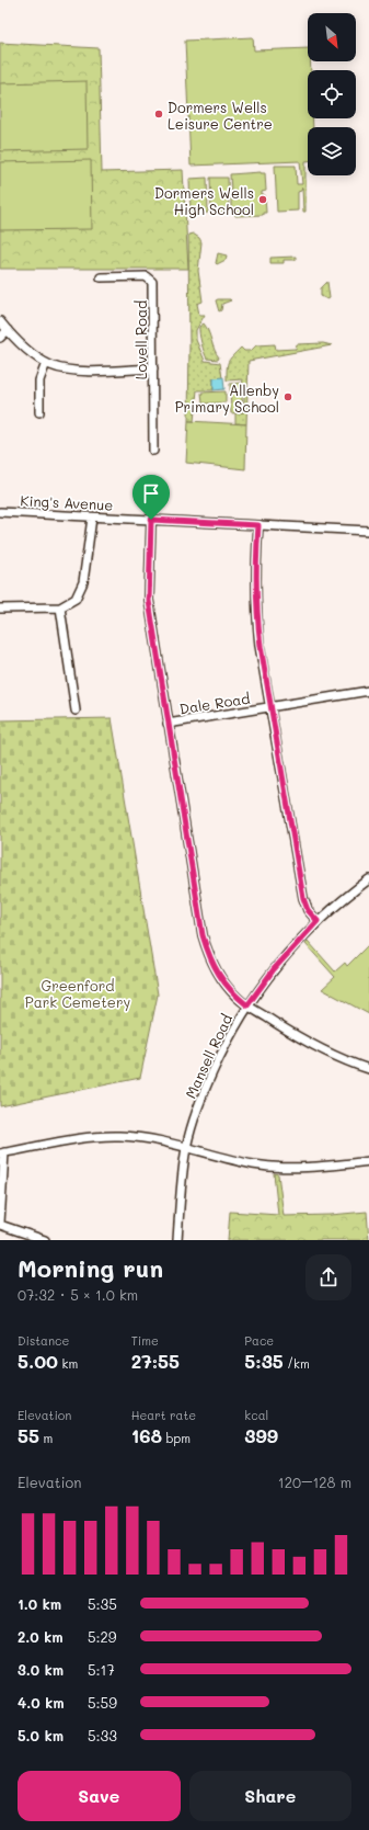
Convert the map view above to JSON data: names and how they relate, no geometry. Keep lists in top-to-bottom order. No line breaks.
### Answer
{"streets":{"street":["Lovell Road","King's Avenue","Dale Road","Mansell Road"]},"parks":["Greenford Park Cemetery"],"places":["Dormers Wells Leisure Centre","Dormers Wells High School","Allenby Primary School"],"north":"bottom right","page":{"heading":["Morning run","07:32 · 5 × 1.0 km"],"stats":[["Distance","5.00 km"],["Time","27:55"],["Pace","5:35 /km"],["Elevation","55 m"],["Heart rate","168 bpm"],["kcal","399"]],"chart":["Elevation","120–128 m"],"list":[{"name":"1.0 km","note":"5:35"},{"name":"2.0 km","note":"5:29"},{"name":"3.0 km","note":"5:17"},{"name":"4.0 km","note":"5:59"},{"name":"5.0 km","note":"5:33"}],"buttons":["Save","Share"]}}
